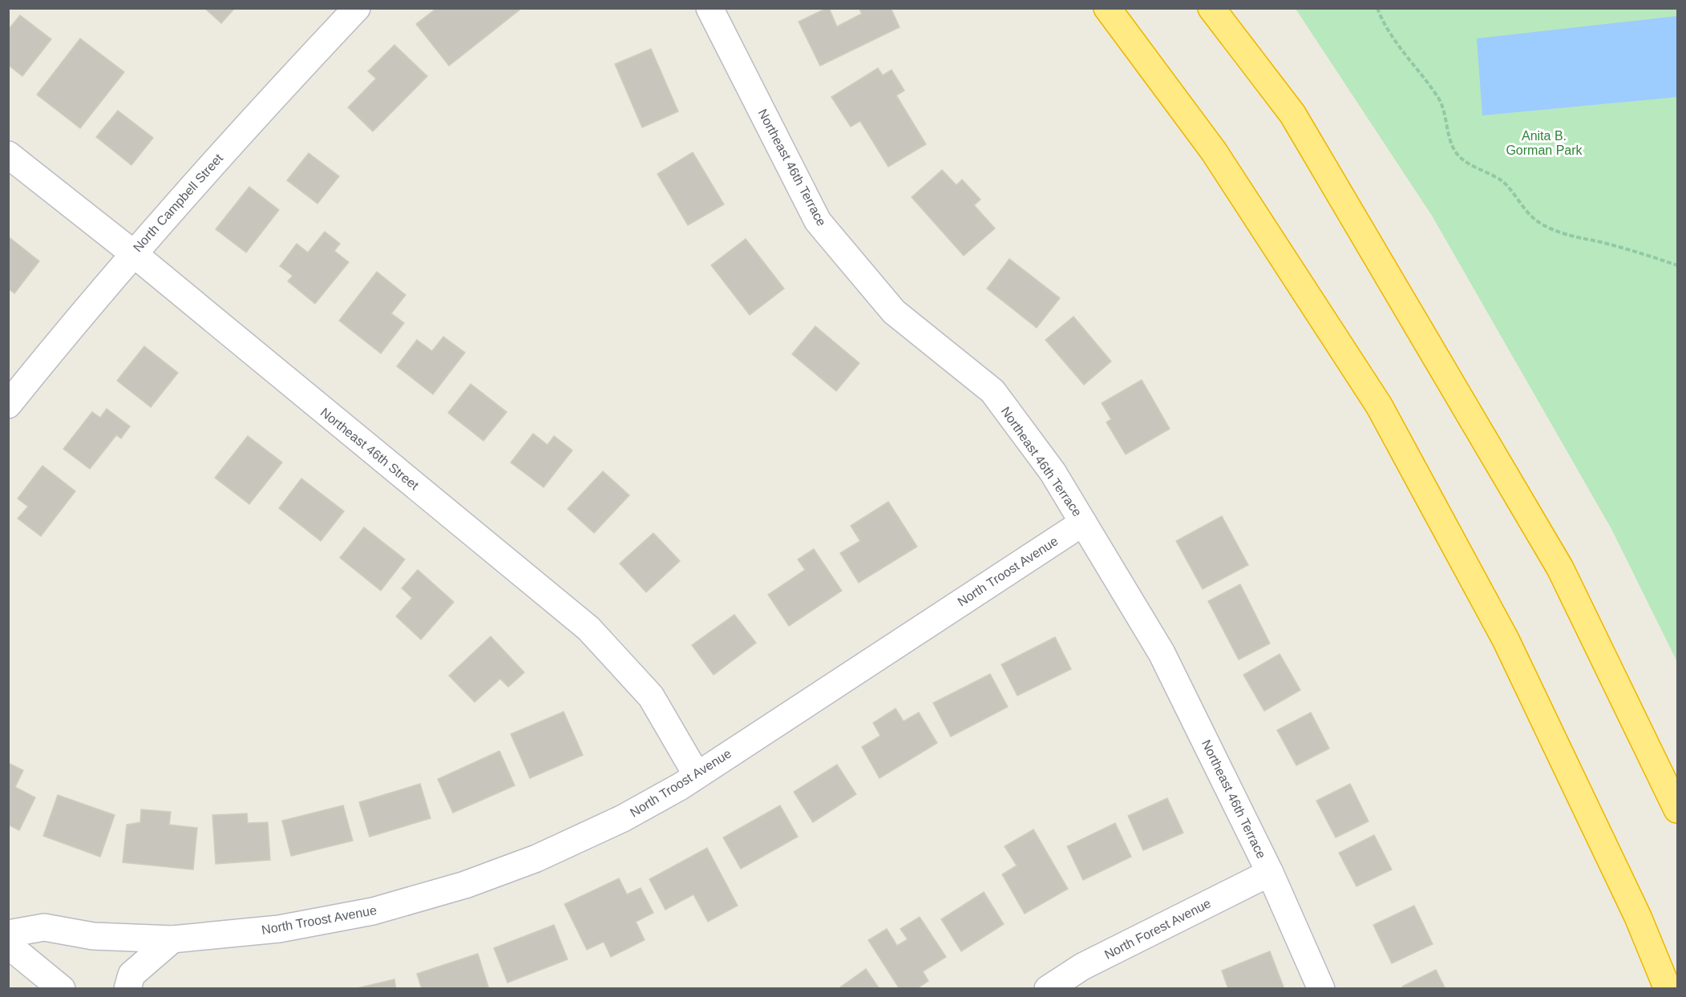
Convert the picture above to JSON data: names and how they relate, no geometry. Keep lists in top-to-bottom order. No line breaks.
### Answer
{"streets":{"street":["Northeast 46th Terrace","North Campbell Street","Northeast 46th Street","North Troost Avenue","North Forest Avenue"]},"crossings":[["Northeast 46th Terrace","North Troost Avenue"],["Northeast 46th Terrace","North Forest Avenue"],["North Campbell Street","Northeast 46th Street"],["Northeast 46th Street","North Troost Avenue"]],"parks":["Anita B. Gorman Park"]}
